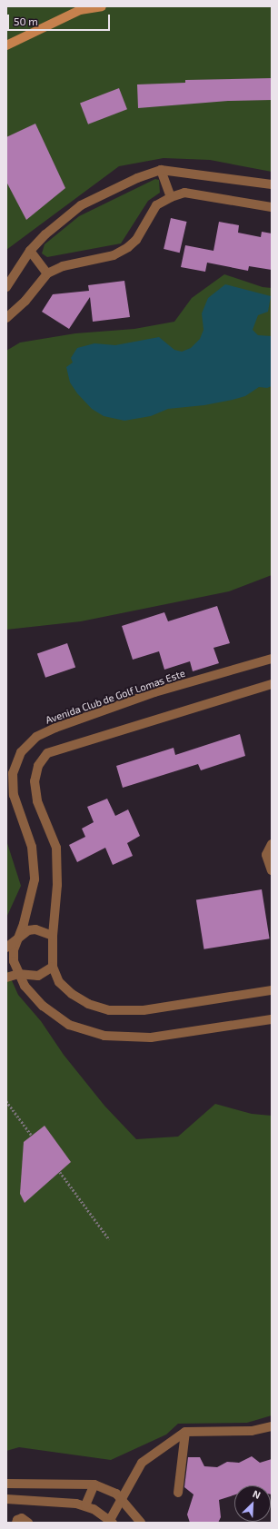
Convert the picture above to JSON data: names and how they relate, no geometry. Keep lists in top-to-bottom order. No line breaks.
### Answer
{"streets":{"street":["Avenida Club de Golf Lomas Este"]},"scale_bar":"50 m","north":"top right"}
